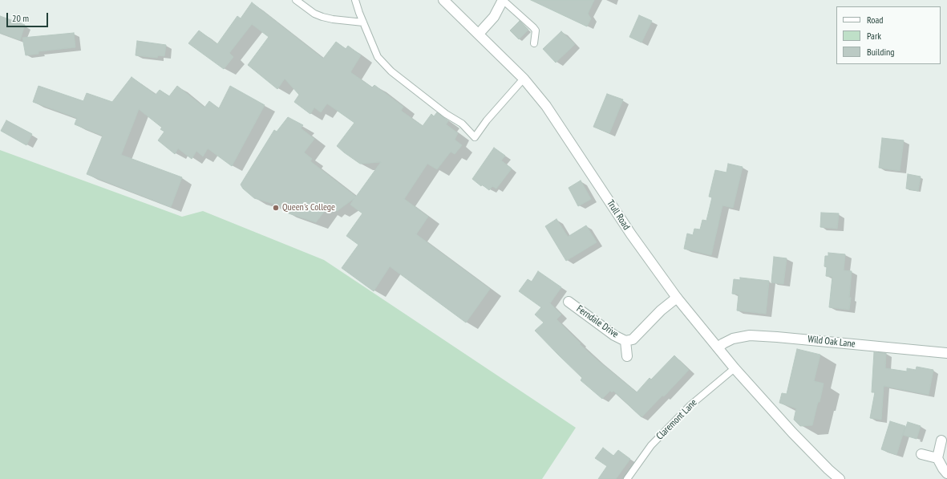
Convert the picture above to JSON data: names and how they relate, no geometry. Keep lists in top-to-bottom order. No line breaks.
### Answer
{"streets":{"street":["Trull Road","Ferndale Drive","Wild Oak Lane"],"lane":["Claremont Lane"]},"crossings":[["Trull Road","Ferndale Drive"],["Trull Road","Wild Oak Lane"],["Trull Road","Claremont Lane"]],"places":["Queen's College"],"legend":["Road","Park","Building"],"scale_bar":"20 m"}
